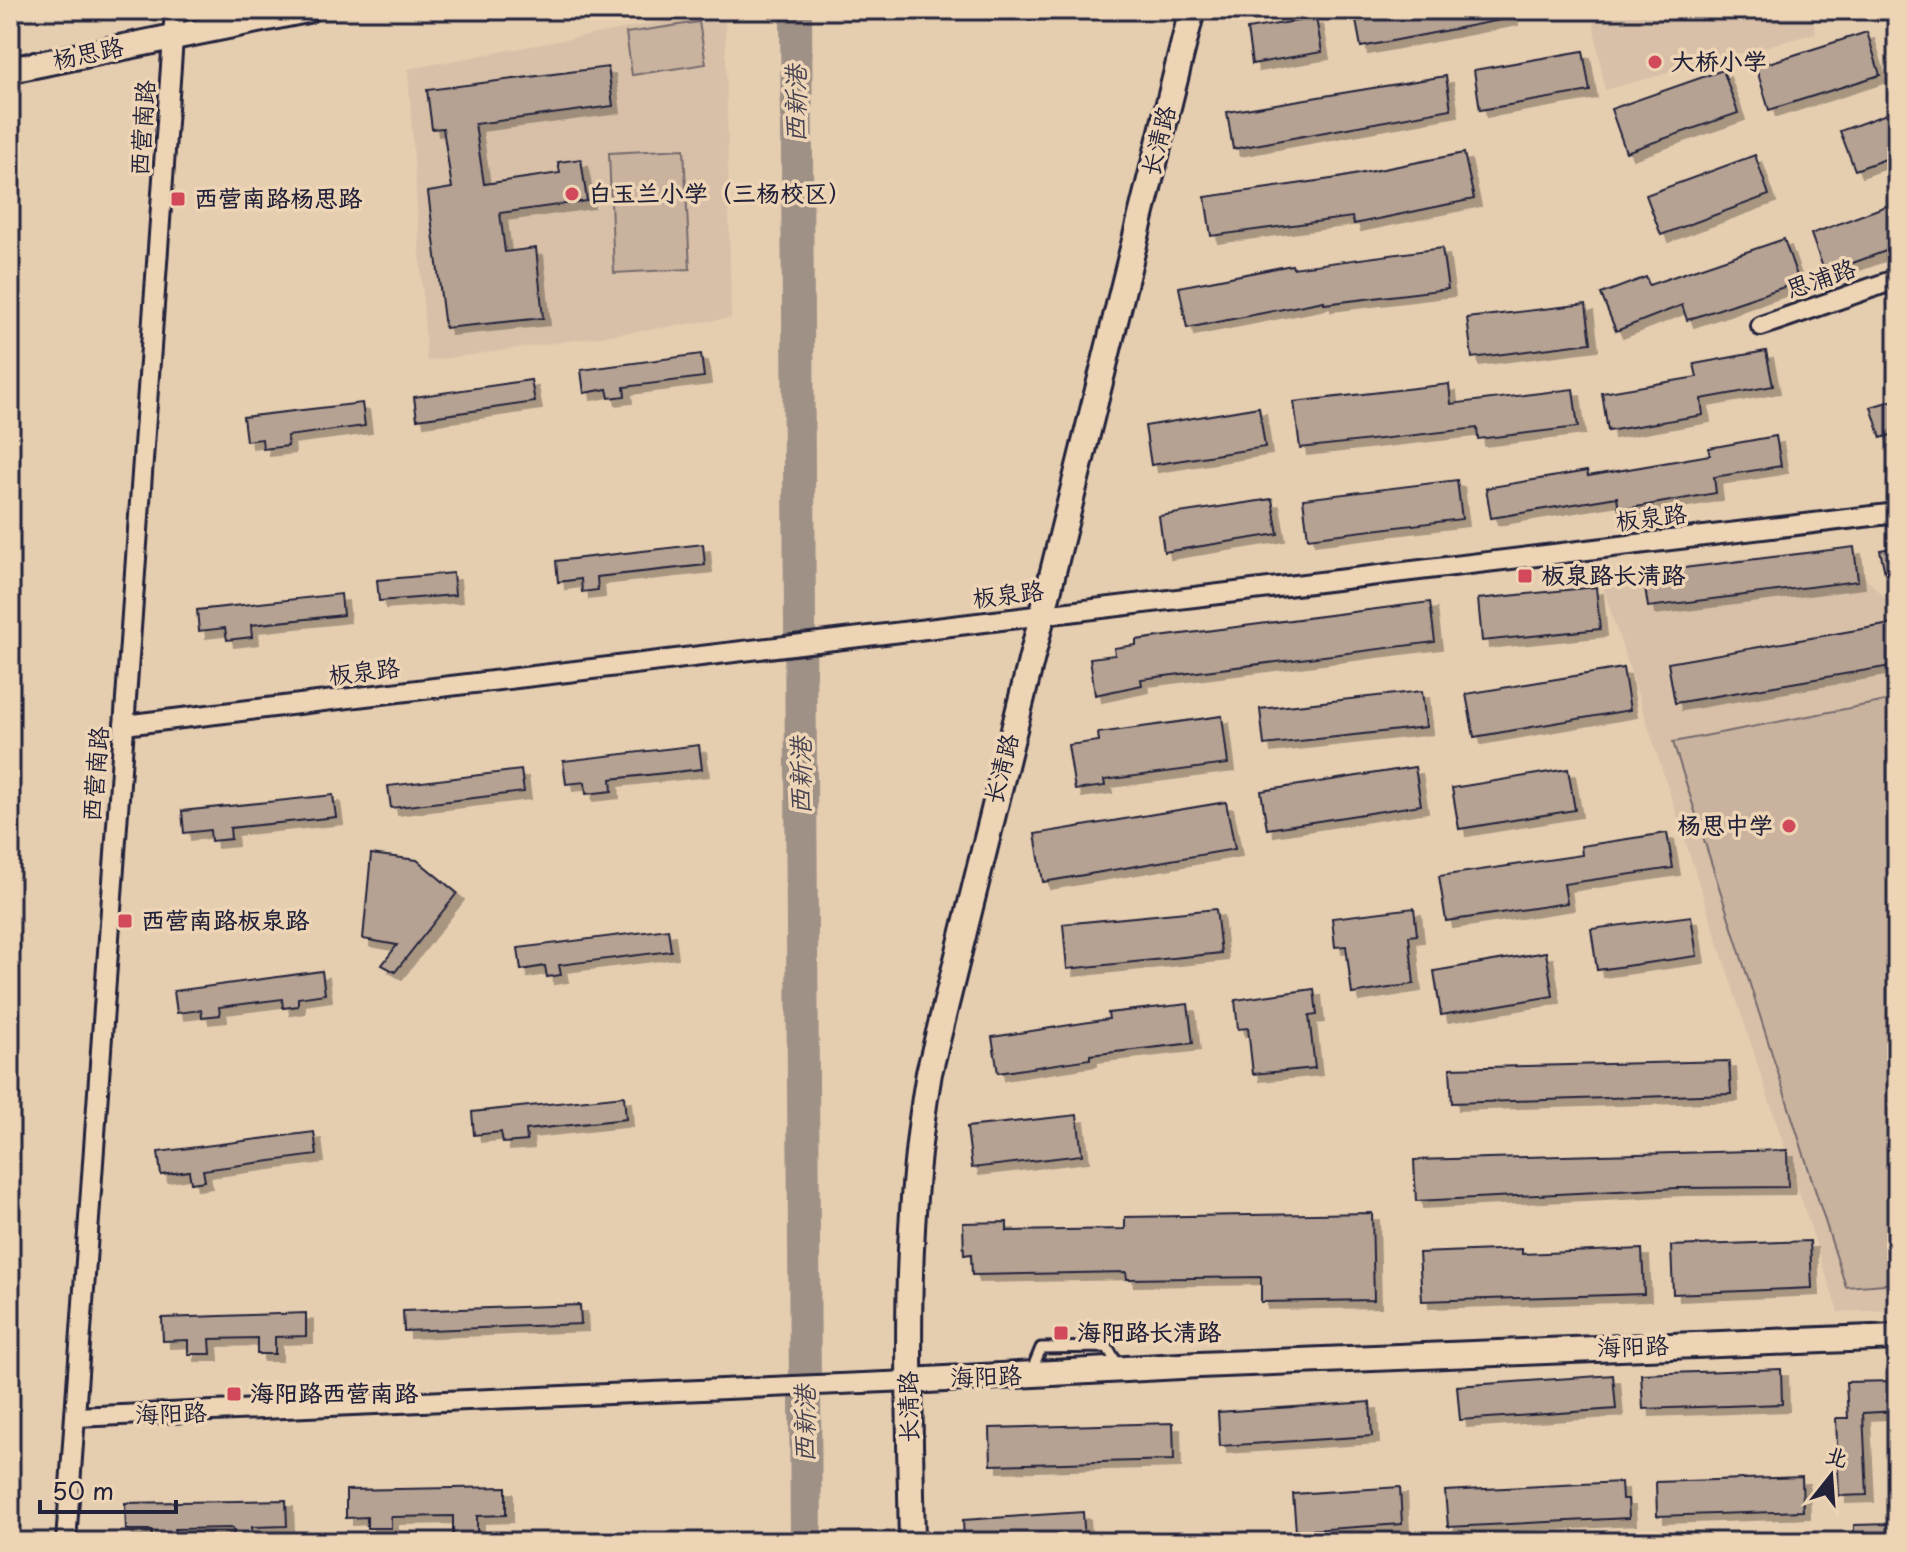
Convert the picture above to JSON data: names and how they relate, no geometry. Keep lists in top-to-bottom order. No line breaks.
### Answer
{"streets":{"main road":["杨思路","长清路","海阳路"],"street":["西营南路","思浦路","板泉路"]},"crossings":[["杨思路","西营南路"],["西营南路","板泉路"],["西营南路","海阳路"],["长清路","板泉路"],["长清路","海阳路"]],"water":["西新港"],"places":{"other":["大桥小学","白玉兰小学（三杨校区）","杨思中学"],"transit":["西营南路杨思路","板泉路长清路","西营南路板泉路","海阳路长清路","海阳路西营南路"]},"scale_bar":"50 m","north":"top"}
